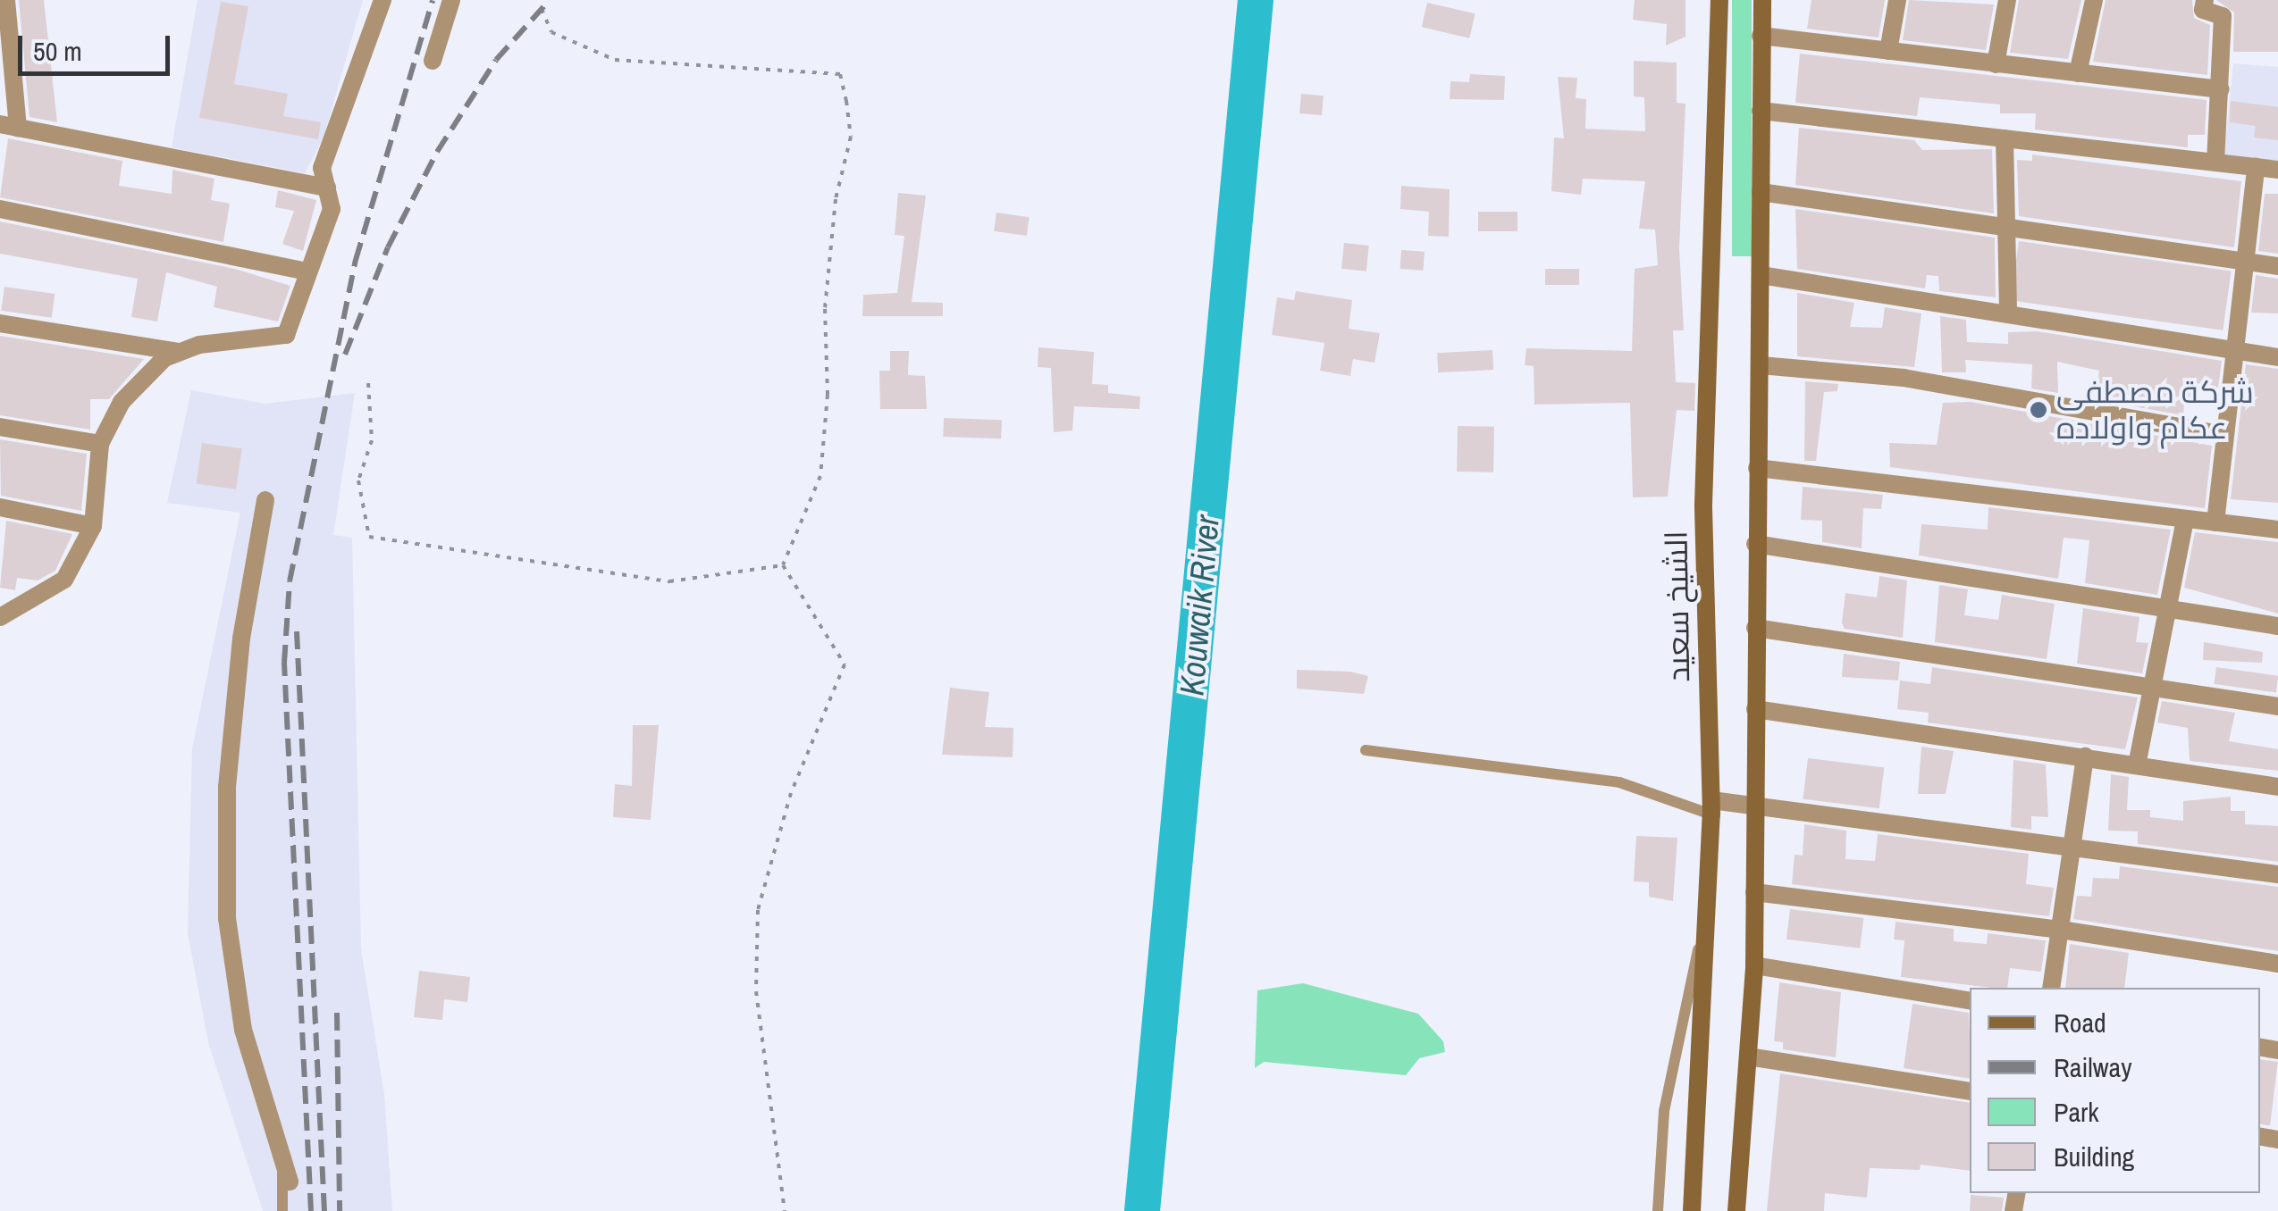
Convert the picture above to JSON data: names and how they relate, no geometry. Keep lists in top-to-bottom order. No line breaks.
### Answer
{"streets":{"main road":["الشيخ سعيد"]},"water":["Kouwaik River"],"places":["شركة مصطفى عكام واولاده"],"legend":["Road","Railway","Park","Building"],"scale_bar":"50 m"}
